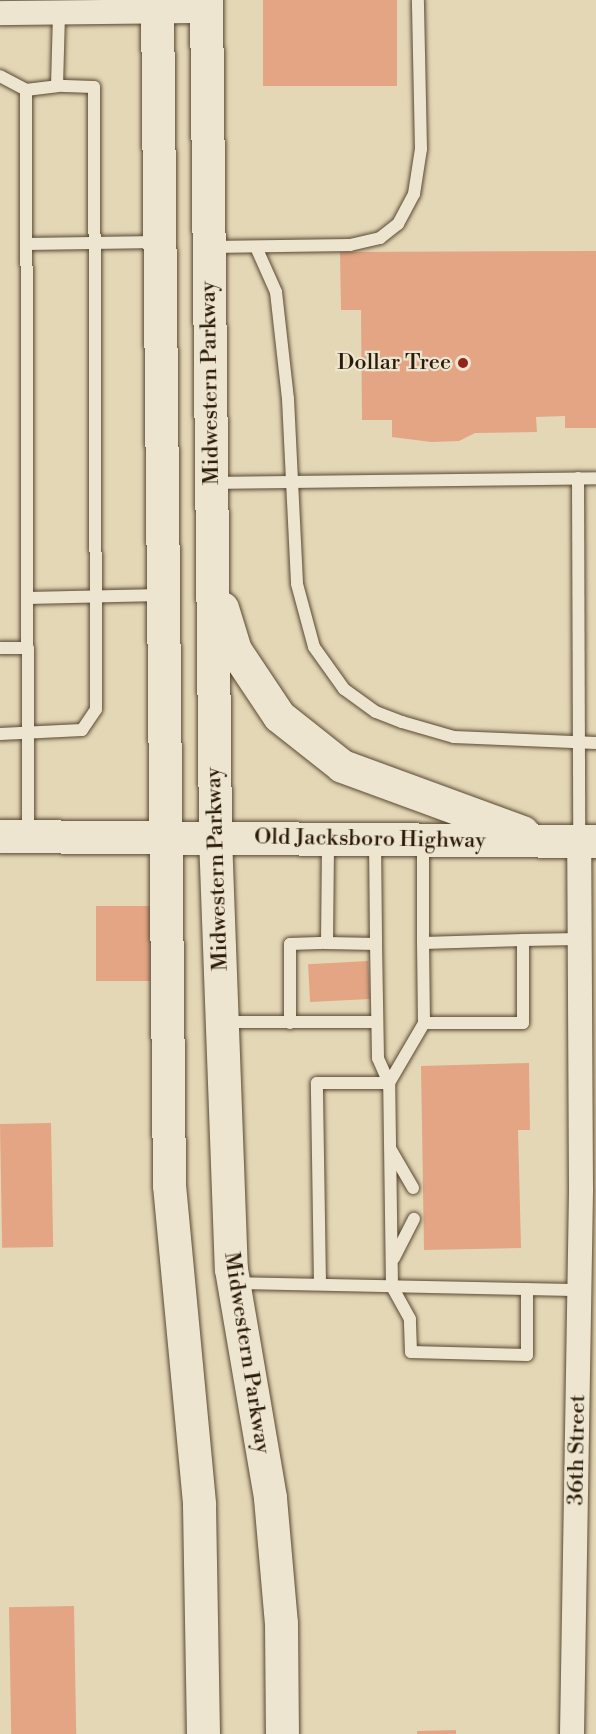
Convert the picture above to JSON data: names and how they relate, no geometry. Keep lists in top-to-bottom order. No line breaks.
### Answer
{"streets":{"main road":["Midwestern Parkway","Old Jacksboro Highway"],"street":["36th Street"]},"crossings":[["Midwestern Parkway","Old Jacksboro Highway"],["Old Jacksboro Highway","36th Street"]],"places":["Dollar Tree"]}
